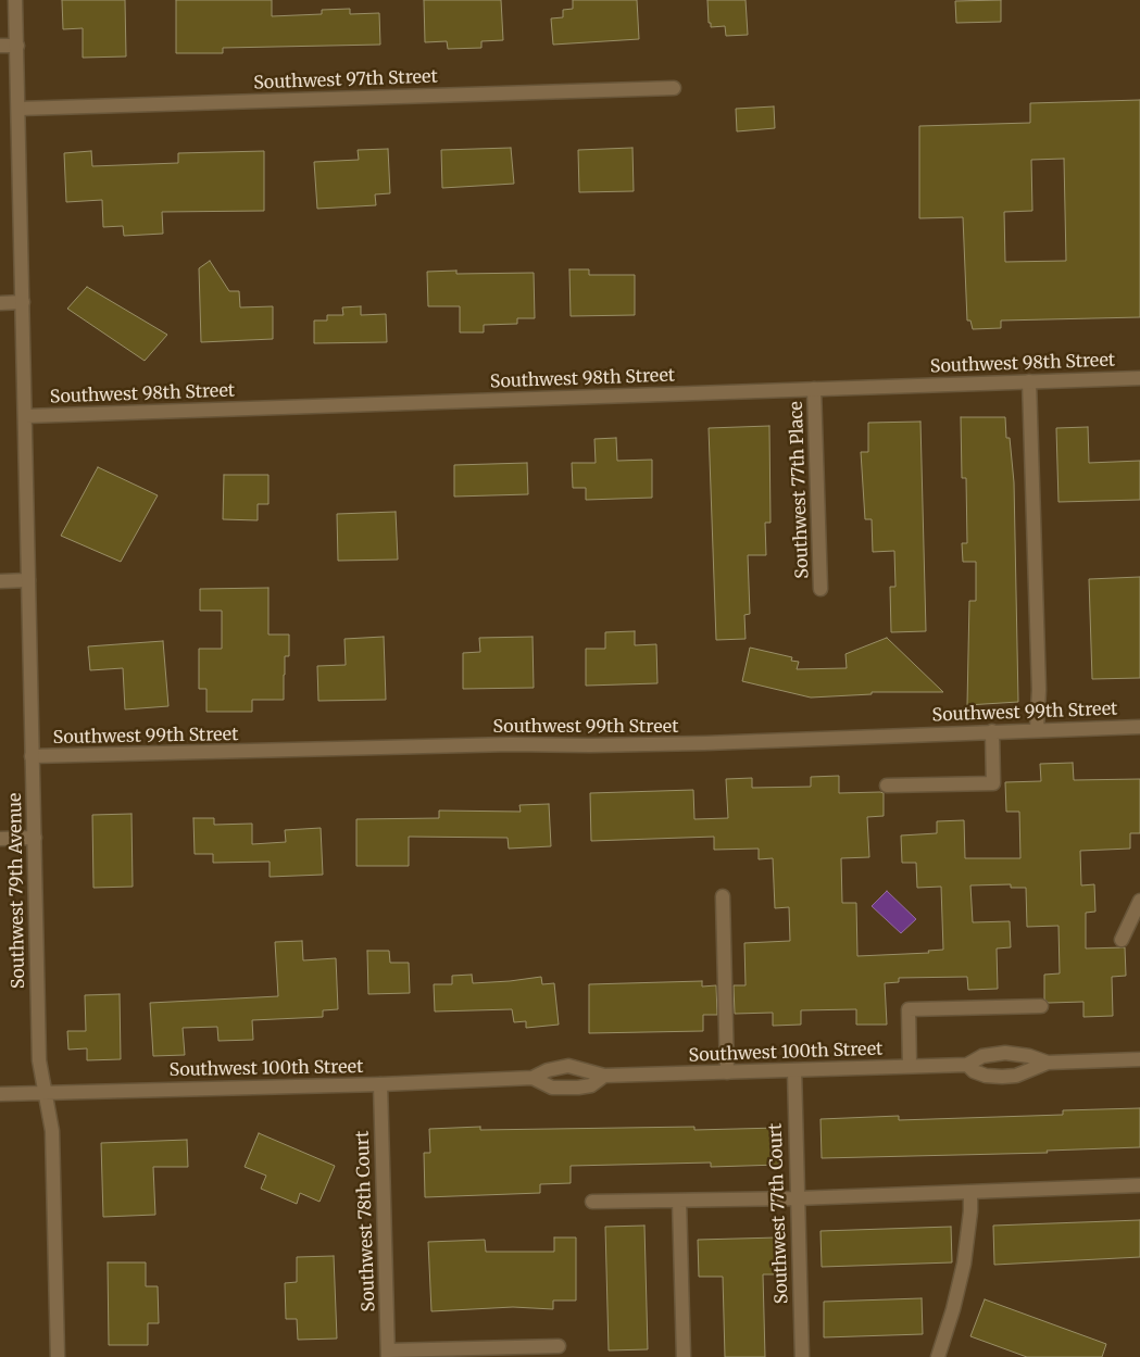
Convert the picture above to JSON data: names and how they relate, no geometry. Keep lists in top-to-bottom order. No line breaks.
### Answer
{"streets":{"street":["Southwest 97th Street","Southwest 98th Street","Southwest 77th Place","Southwest 99th Street","Southwest 79th Avenue","Southwest 100th Street","Southwest 77th Court","Southwest 78th Court"]},"crossings":[["Southwest 97th Street","Southwest 79th Avenue"],["Southwest 98th Street","Southwest 77th Place"],["Southwest 98th Street","Southwest 79th Avenue"],["Southwest 99th Street","Southwest 79th Avenue"],["Southwest 79th Avenue","Southwest 100th Street"],["Southwest 100th Street","Southwest 77th Court"],["Southwest 100th Street","Southwest 78th Court"]]}
